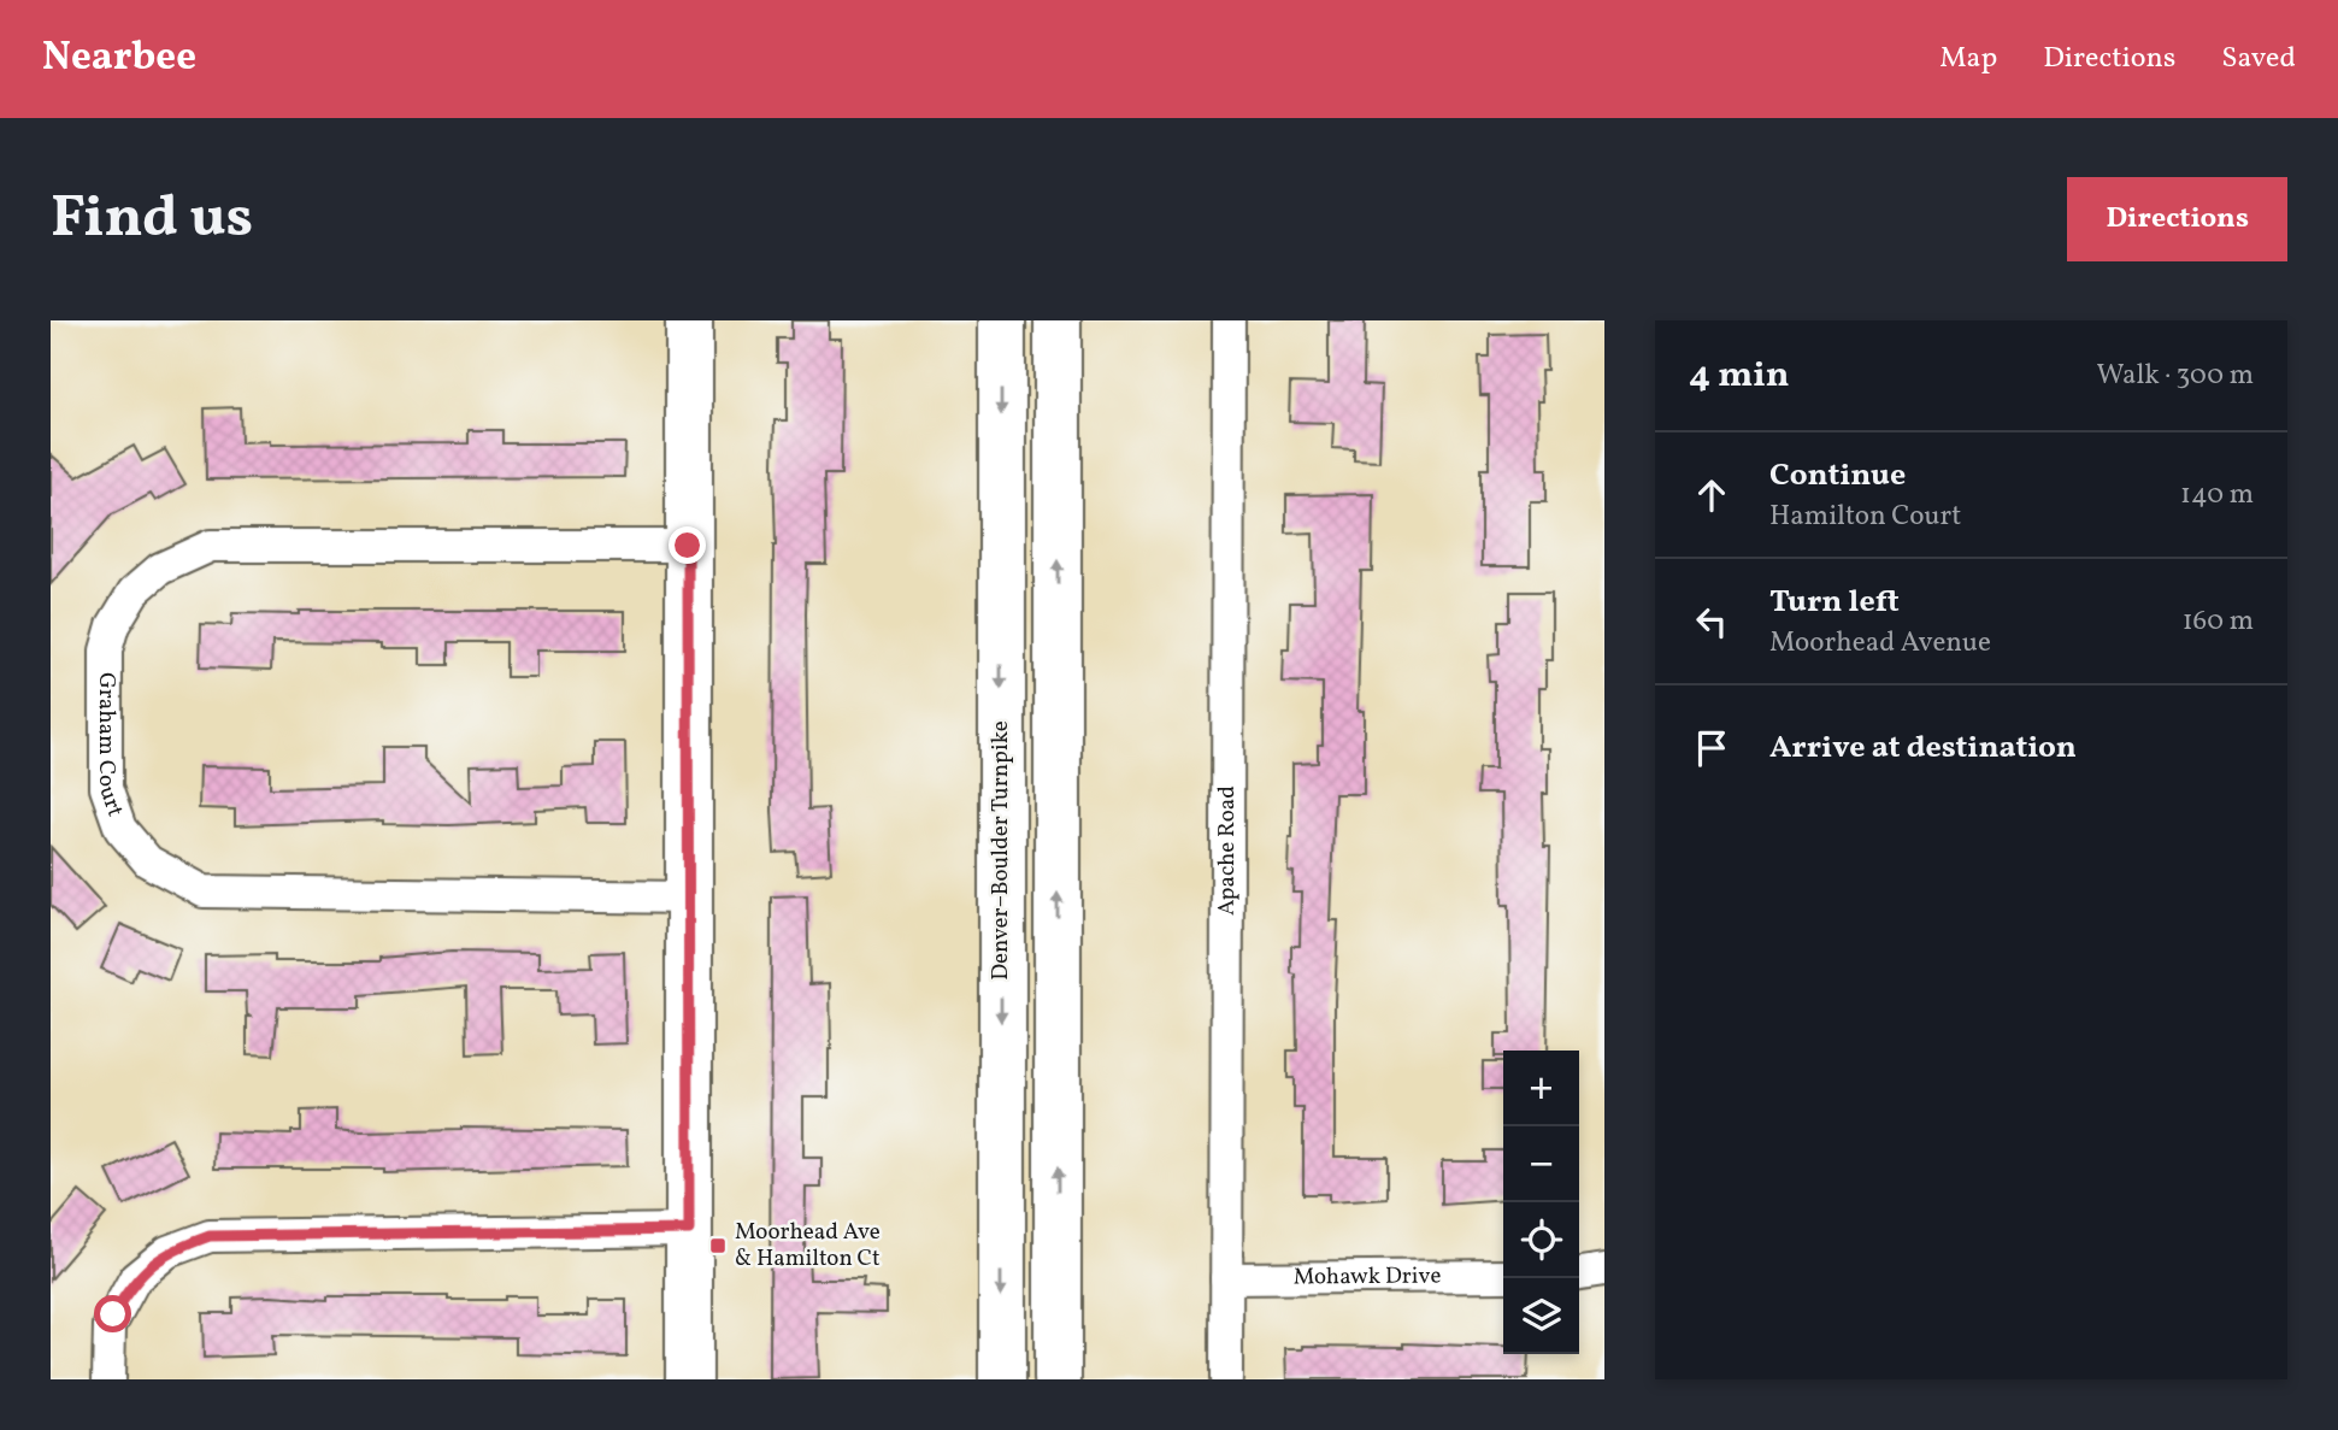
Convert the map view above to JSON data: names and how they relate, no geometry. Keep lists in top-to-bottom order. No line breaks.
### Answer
{"streets":{"main road":["Denver–Boulder Turnpike"],"street":["Graham Court","Apache Road","Mohawk Drive"]},"crossings":[["Apache Road","Mohawk Drive"]],"places":{"transit":["Moorhead Ave & Hamilton Ct"]},"page":{"header":"Nearbee","nav":["Map","Directions","Saved"],"buttons":"Directions","title":"Find us","heading":["4 min","Walk · 300 m"],"list":[["Continue","Hamilton Court","140 m"],["Turn left","Moorhead Avenue","160 m"],"Arrive at destination"],"map_buttons":["+","−"]}}
